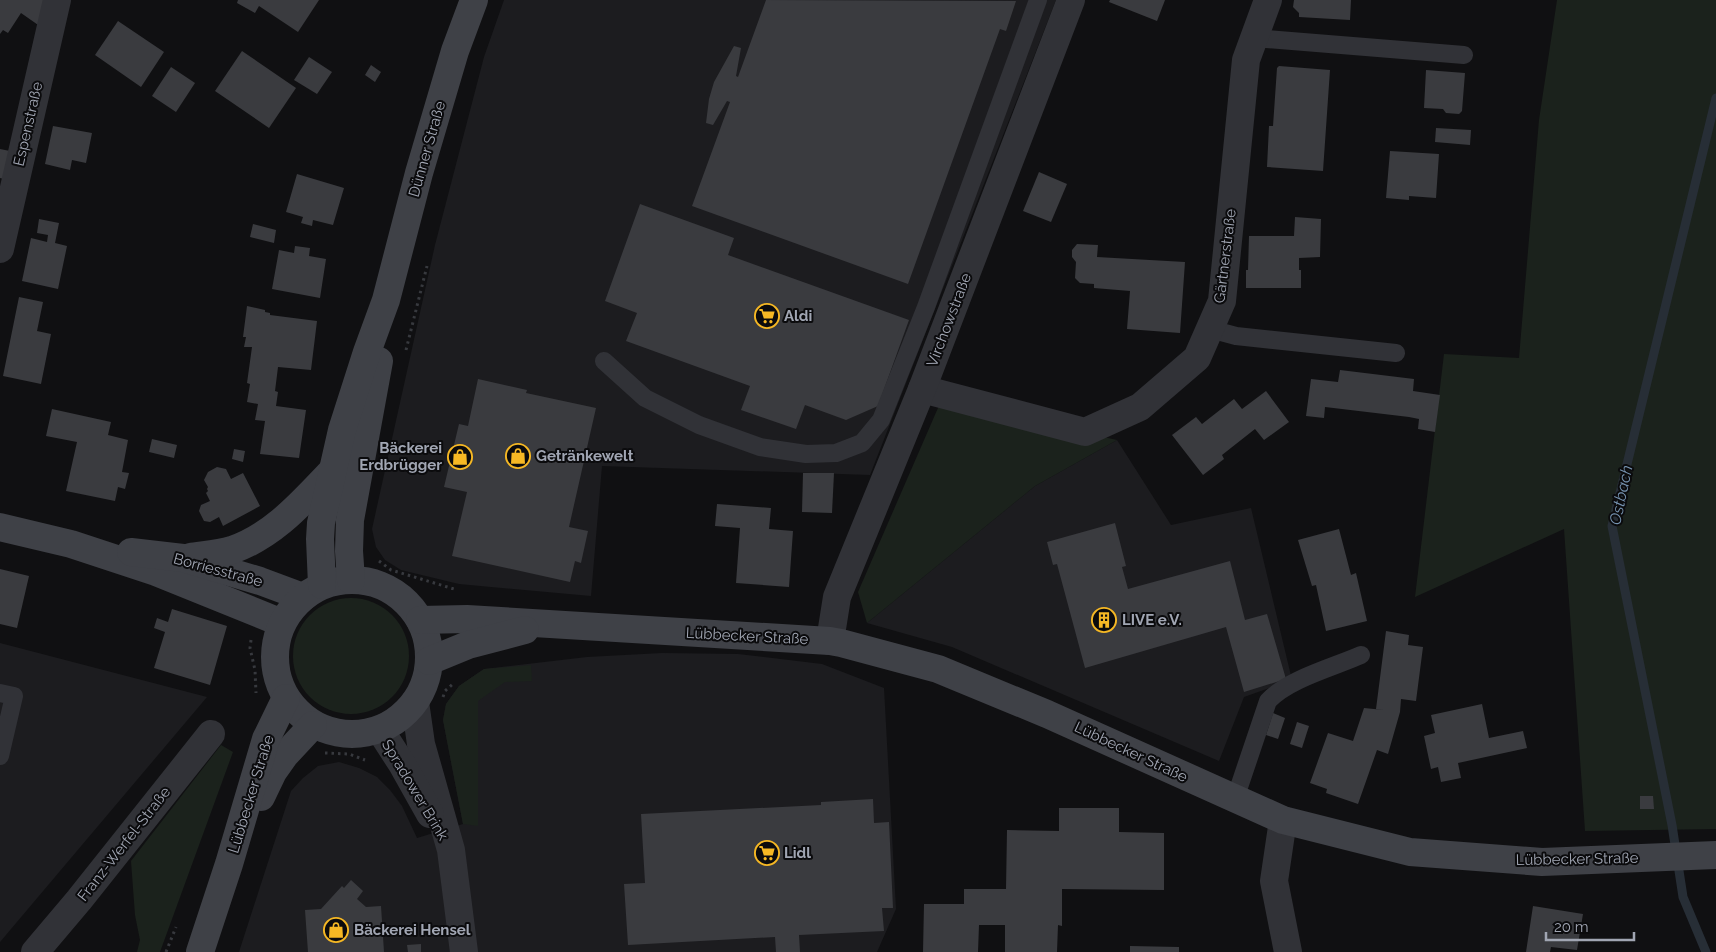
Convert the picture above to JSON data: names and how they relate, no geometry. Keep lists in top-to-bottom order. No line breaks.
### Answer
{"streets":{"main road":["Dünner Straße","Borriesstraße","Lübbecker Straße"],"street":["Espenstraße","Gärtnerstraße","Virchowstraße","Spradower Brink","Franz-Werfel-Straße"]},"crossings":[["Dünner Straße","Borriesstraße"],["Dünner Straße","Lübbecker Straße"],["Dünner Straße","Spradower Brink"],["Gärtnerstraße","Virchowstraße"],["Virchowstraße","Lübbecker Straße"],["Borriesstraße","Lübbecker Straße"],["Borriesstraße","Spradower Brink"],["Lübbecker Straße","Spradower Brink"]],"water":["Ostbach"],"places":{"supermarket":["Aldi","Lidl"],"shop":["Getränkewelt","Bäckerei Erdbrügger","Bäckerei Hensel"],"building":["LIVE e.V."]},"scale_bar":"20 m"}
